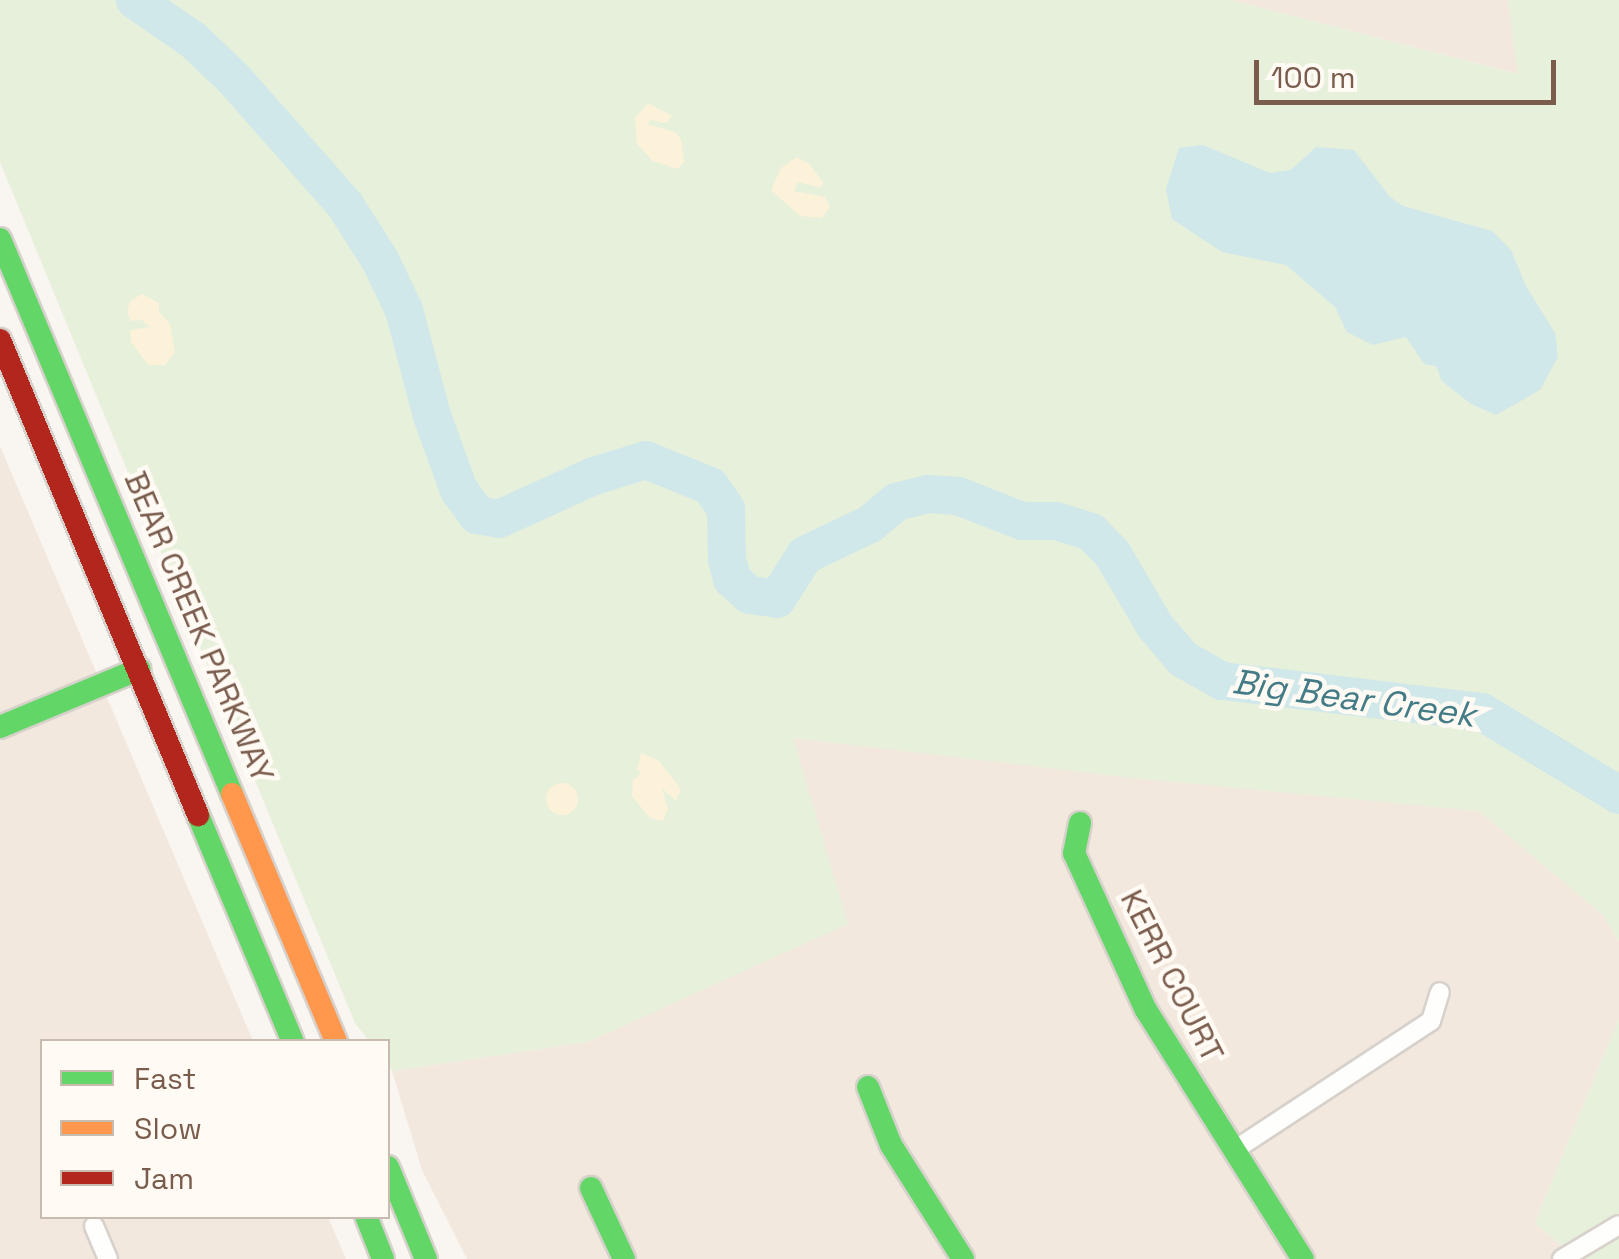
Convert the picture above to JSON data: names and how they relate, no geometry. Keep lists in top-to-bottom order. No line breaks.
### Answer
{"streets":{"main road":["BEAR CREEK PARKWAY","KERR COURT"]},"water":["Big Bear Creek"],"legend":["Fast","Slow","Jam"],"scale_bar":"100 m"}
